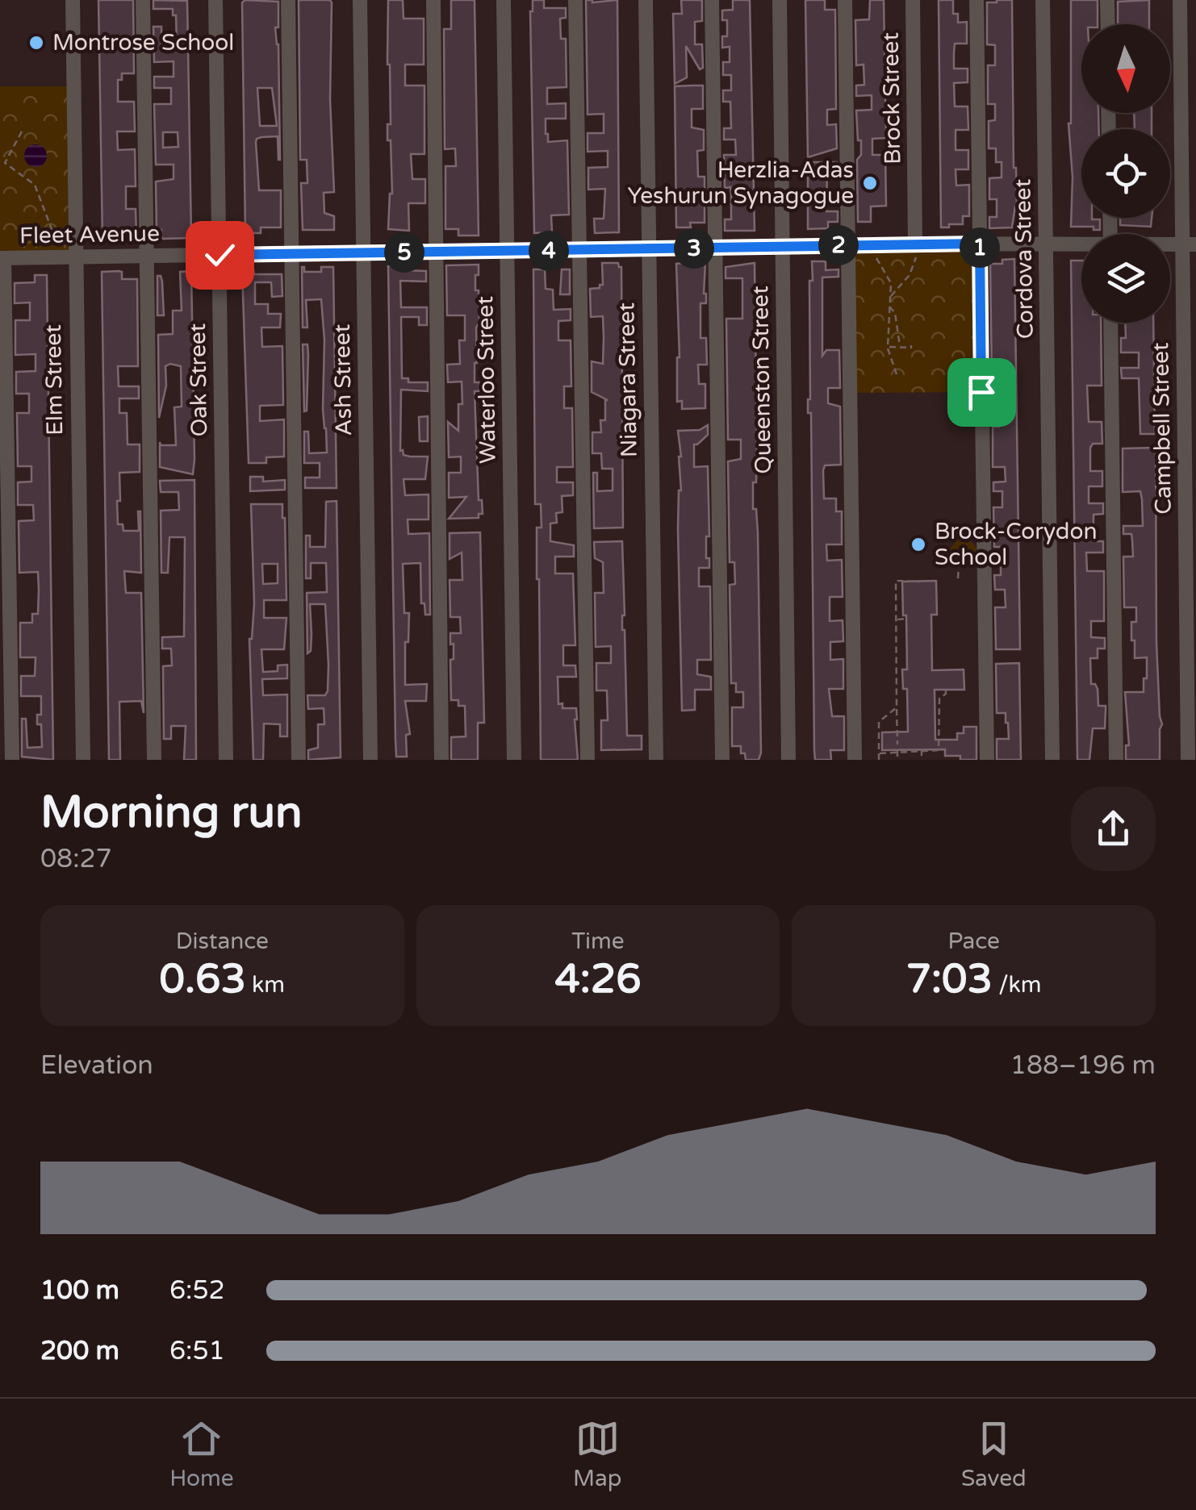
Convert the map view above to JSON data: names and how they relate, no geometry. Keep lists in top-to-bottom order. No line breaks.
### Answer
{"streets":{"street":["Brock Street","Fleet Avenue","Cordova Street","Elm Street","Oak Street","Ash Street","Waterloo Street","Niagara Street","Queenston Street","Campbell Street"]},"crossings":[["Brock Street","Fleet Avenue"],["Fleet Avenue","Cordova Street"],["Fleet Avenue","Elm Street"],["Fleet Avenue","Oak Street"],["Fleet Avenue","Ash Street"],["Fleet Avenue","Waterloo Street"],["Fleet Avenue","Niagara Street"],["Fleet Avenue","Queenston Street"]],"places":["Montrose School","Herzlia-Adas Yeshurun Synagogue","Brock-Corydon School"],"north":"bottom","page":{"pins":["2","1","3","4","5"],"heading":["Morning run","08:27"],"stats":[["Distance","0.63 km"],["Time","4:26"],["Pace","7:03 /km"]],"chart":["Elevation","188–196 m"],"list":[{"name":"100 m","note":"6:52"},{"name":"200 m","note":"6:51"}],"tabs":["Home","Map","Saved"]}}
